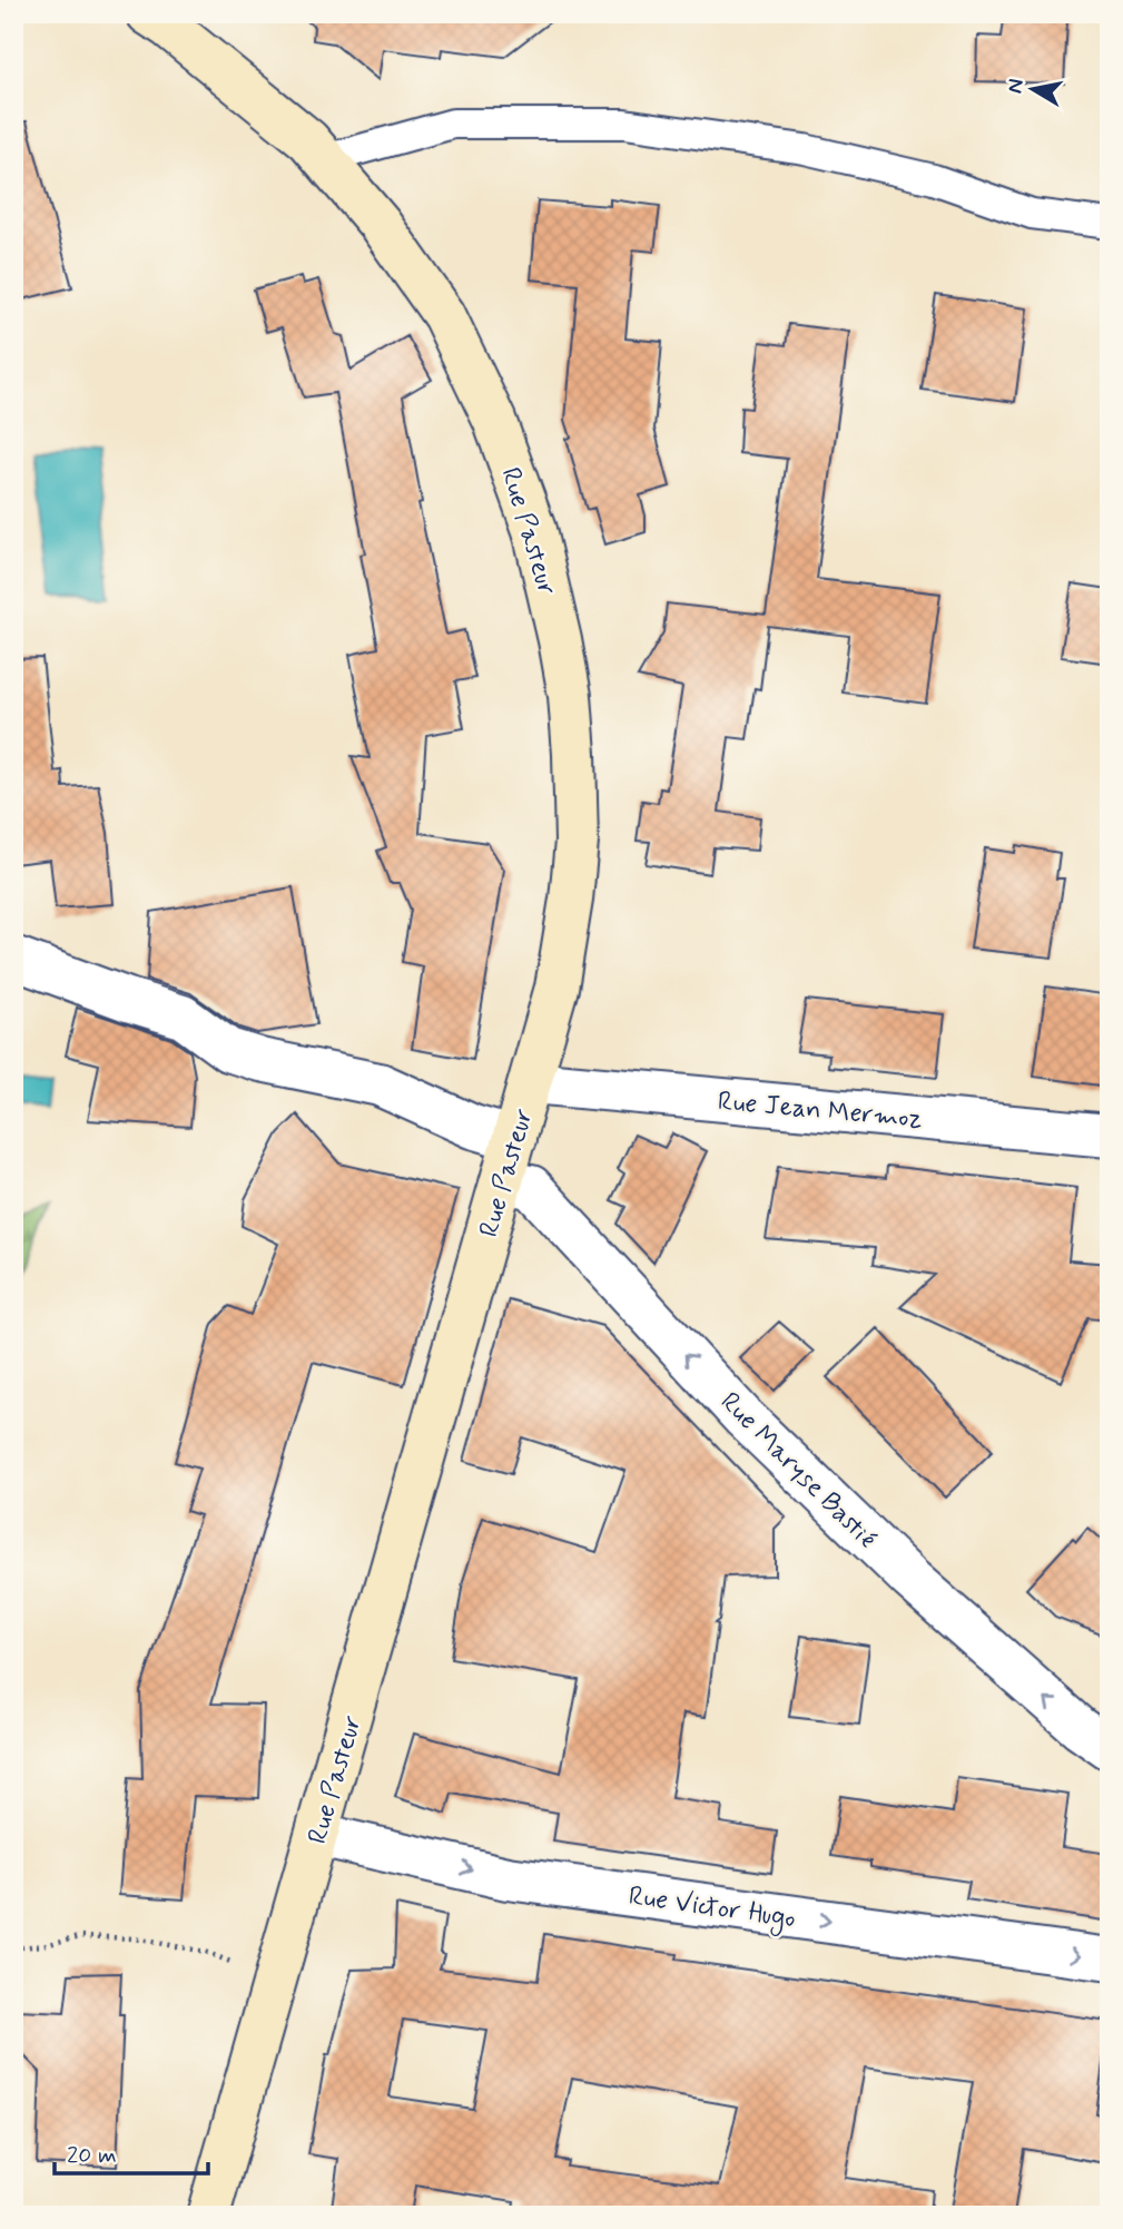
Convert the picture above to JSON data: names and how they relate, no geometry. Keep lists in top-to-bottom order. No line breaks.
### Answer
{"streets":{"street":["Rue Pasteur","Rue Jean Mermoz","Rue Maryse Bastié","Rue Victor Hugo"]},"crossings":[["Rue Pasteur","Rue Jean Mermoz"],["Rue Pasteur","Rue Maryse Bastié"],["Rue Pasteur","Rue Victor Hugo"]],"one_way":["Rue Maryse Bastié","Rue Victor Hugo"],"scale_bar":"20 m","north":"left"}
